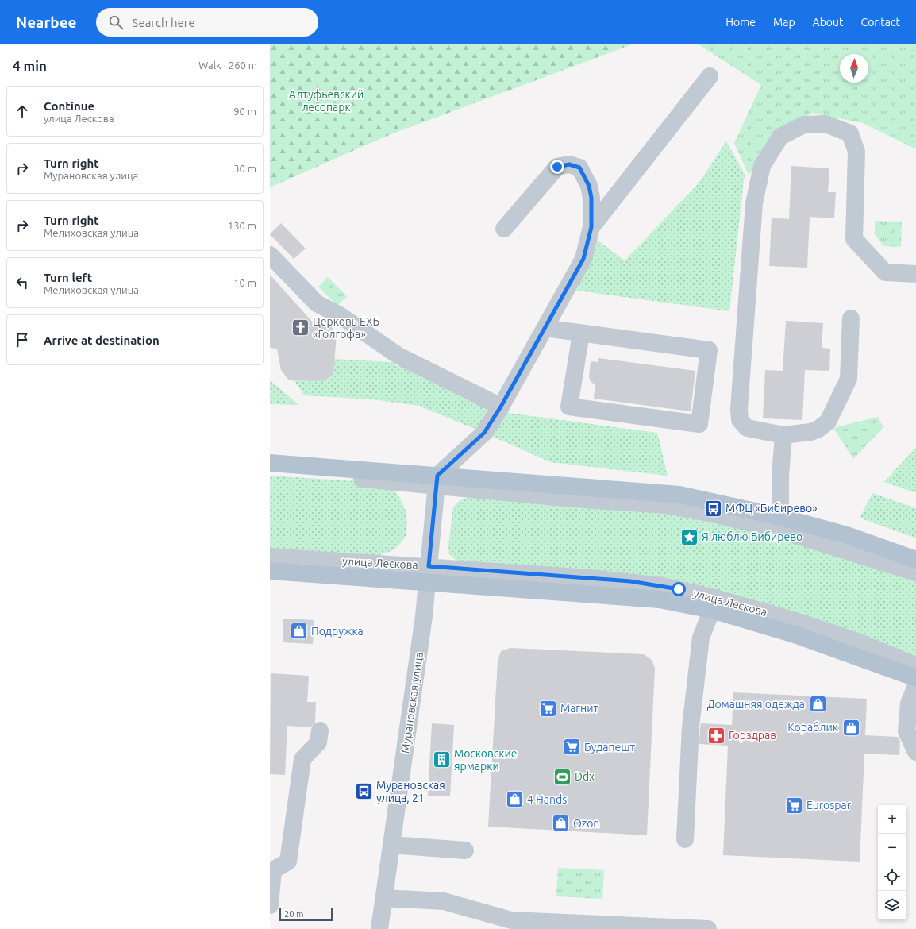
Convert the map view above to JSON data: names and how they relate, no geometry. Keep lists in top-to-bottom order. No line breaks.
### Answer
{"streets":{"main road":["улица Лескова"],"street":["Мурановская улица"]},"crossings":[["улица Лескова","Мурановская улица"]],"parks":["Алтуфьевский лесопарк"],"places":{"church":["Церковь ЕХБ «Голгофа»"],"bus stop":["МФЦ «Бибирево»","Мурановская улица, 21"],"place":["Я люблю Бибирево"],"shop":["Подружка","Домашняя одежда","Кораблик","4 Hands","Ozon"],"supermarket":["Магнит","Будапешт","Eurospar"],"pharmacy":["Горздрав"],"building":["Московские ярмарки"],"sports":["Ddx"]},"scale_bar":"20 m","north":"top","page":{"header":"Nearbee","search":"Search here","nav":["Home","Map","About","Contact"],"heading":["4 min","Walk · 260 m"],"list":[["Continue","улица Лескова","90 m"],["Turn right","Мурановская улица","30 m"],["Turn right","Мелиховская улица","130 m"],["Turn left","Мелиховская улица","10 m"],"Arrive at destination"],"map_buttons":["+","−"],"scale":"20 m"}}
